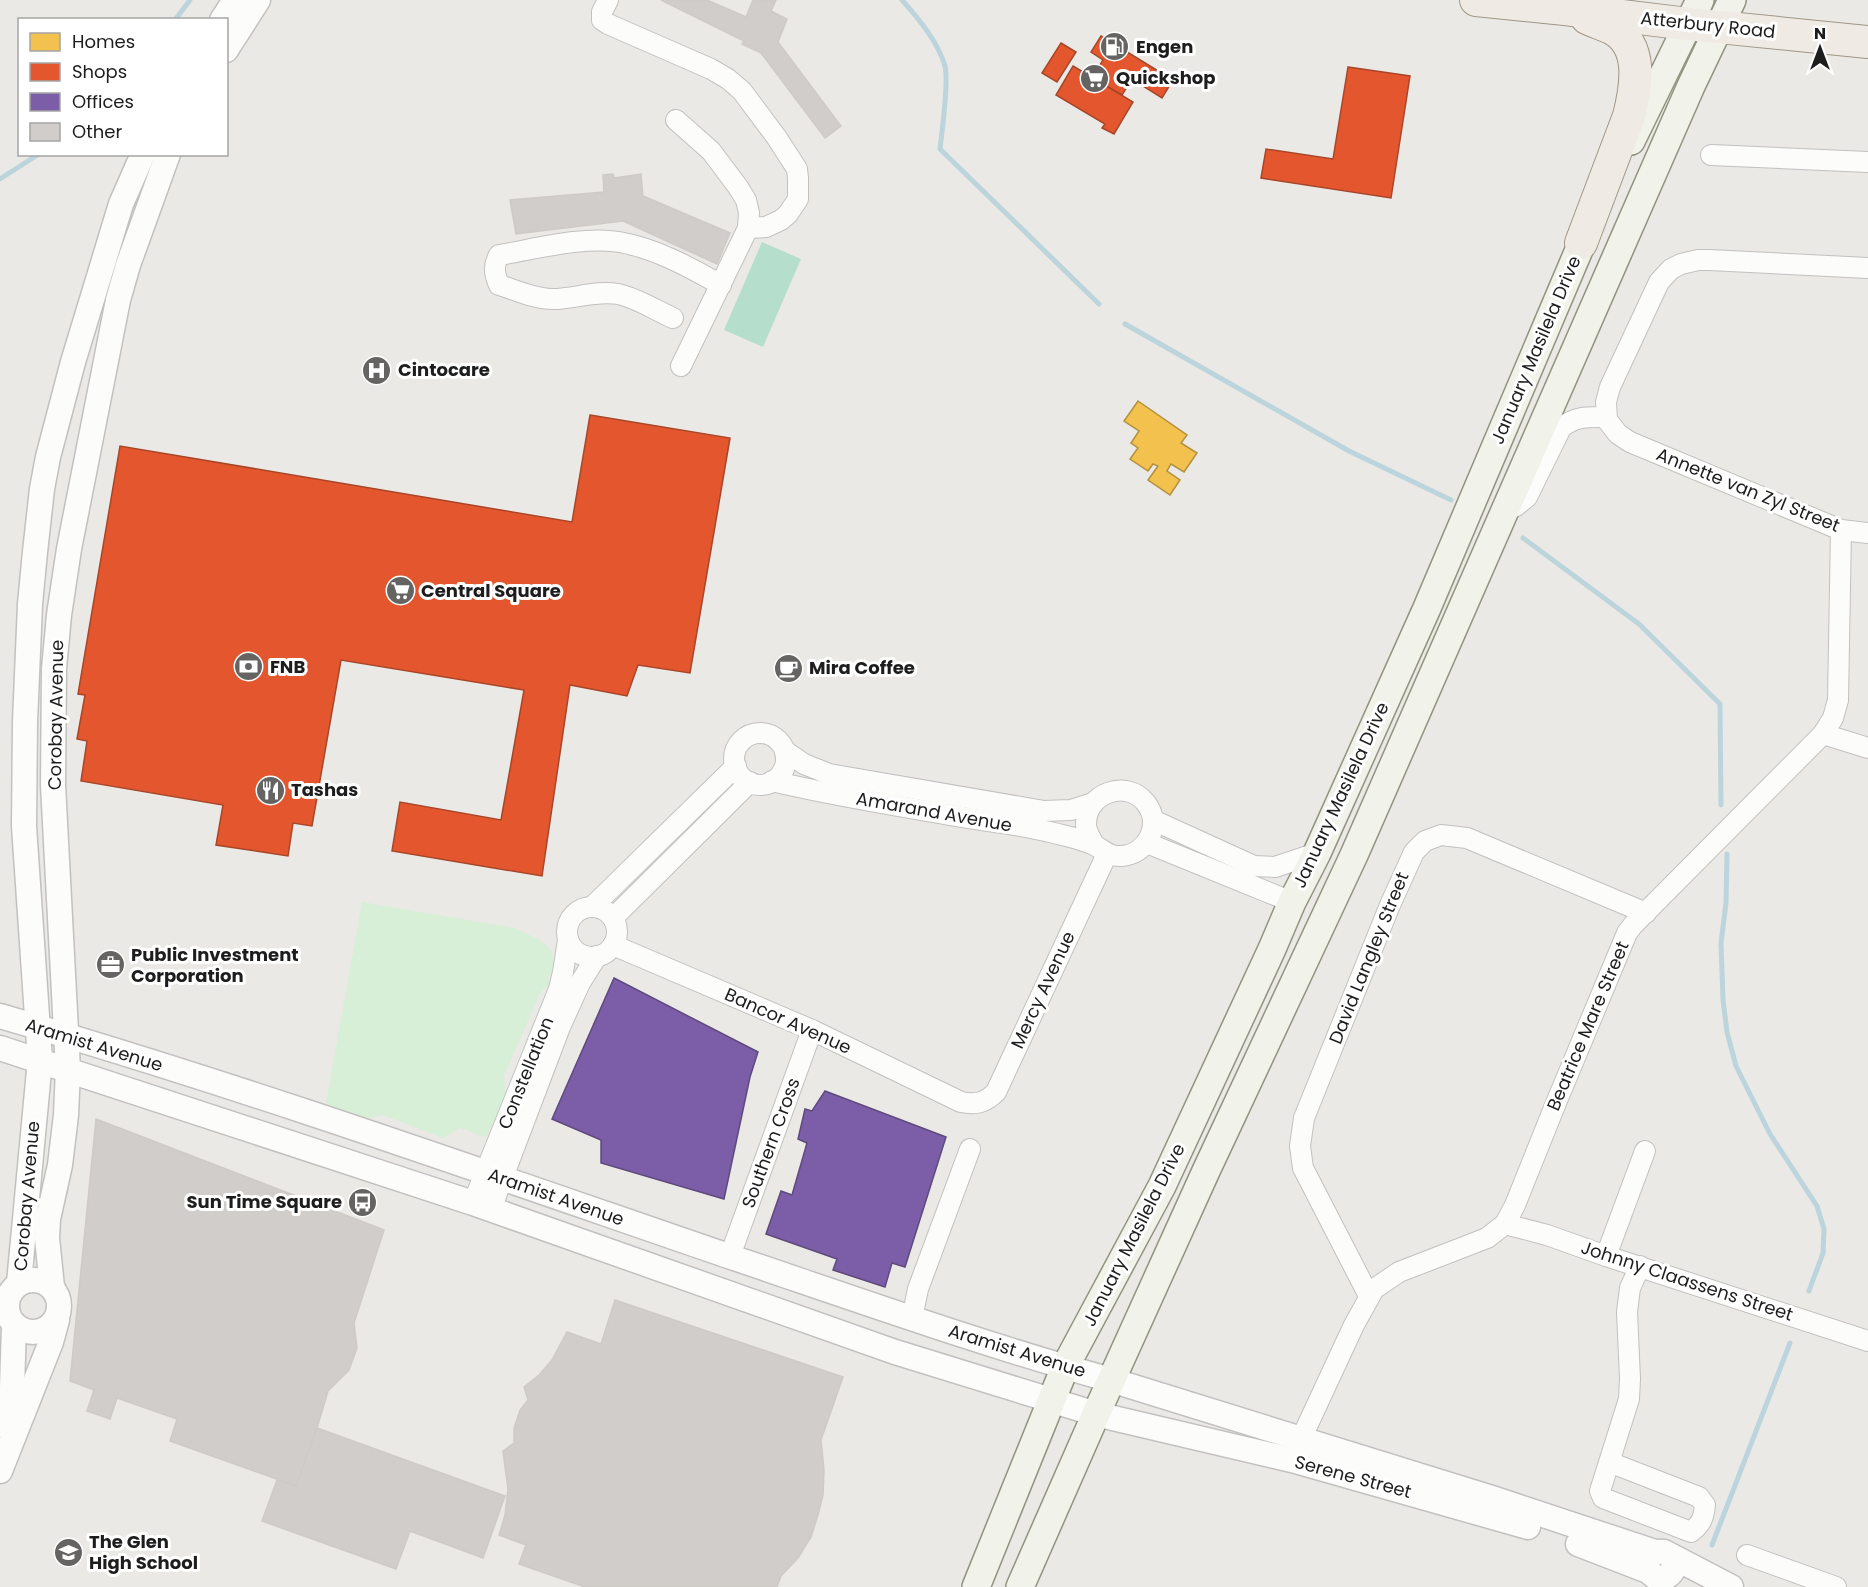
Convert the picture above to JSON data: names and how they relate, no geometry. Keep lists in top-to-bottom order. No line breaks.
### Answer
{"streets":{"main road":["Atterbury Road","January Masilela Drive"],"street":["Annette van Zyl Street","Corobay Avenue","Amarand Avenue","David Langley Street","Mercy Avenue","Bancor Avenue","Beatrice Mare Street","Aramist Avenue","Constellation","Southern Cross","Johnny Claassens Street","Serene Street"]},"crossings":[["Atterbury Road","January Masilela Drive"],["January Masilela Drive","Aramist Avenue"],["January Masilela Drive","Serene Street"],["Annette van Zyl Street","Beatrice Mare Street"],["Corobay Avenue","Aramist Avenue"],["Amarand Avenue","Mercy Avenue"],["David Langley Street","Beatrice Mare Street"],["Mercy Avenue","Bancor Avenue"],["Bancor Avenue","Constellation"],["Bancor Avenue","Southern Cross"],["Beatrice Mare Street","Johnny Claassens Street"],["Beatrice Mare Street","Serene Street"],["Aramist Avenue","Constellation"],["Aramist Avenue","Southern Cross"],["Aramist Avenue","Serene Street"]],"places":{"fuel station":["Engen"],"supermarket":["Quickshop","Central Square"],"hospital":["Cintocare"],"bank":["FNB"],"cafe":["Mira Coffee"],"restaurant":["Tashas"],"office":["Public Investment Corporation"],"bus stop":["Sun Time Square"],"school or university":["The Glen High School"]},"legend":["Homes","Shops","Offices","Other"],"north":"top"}
